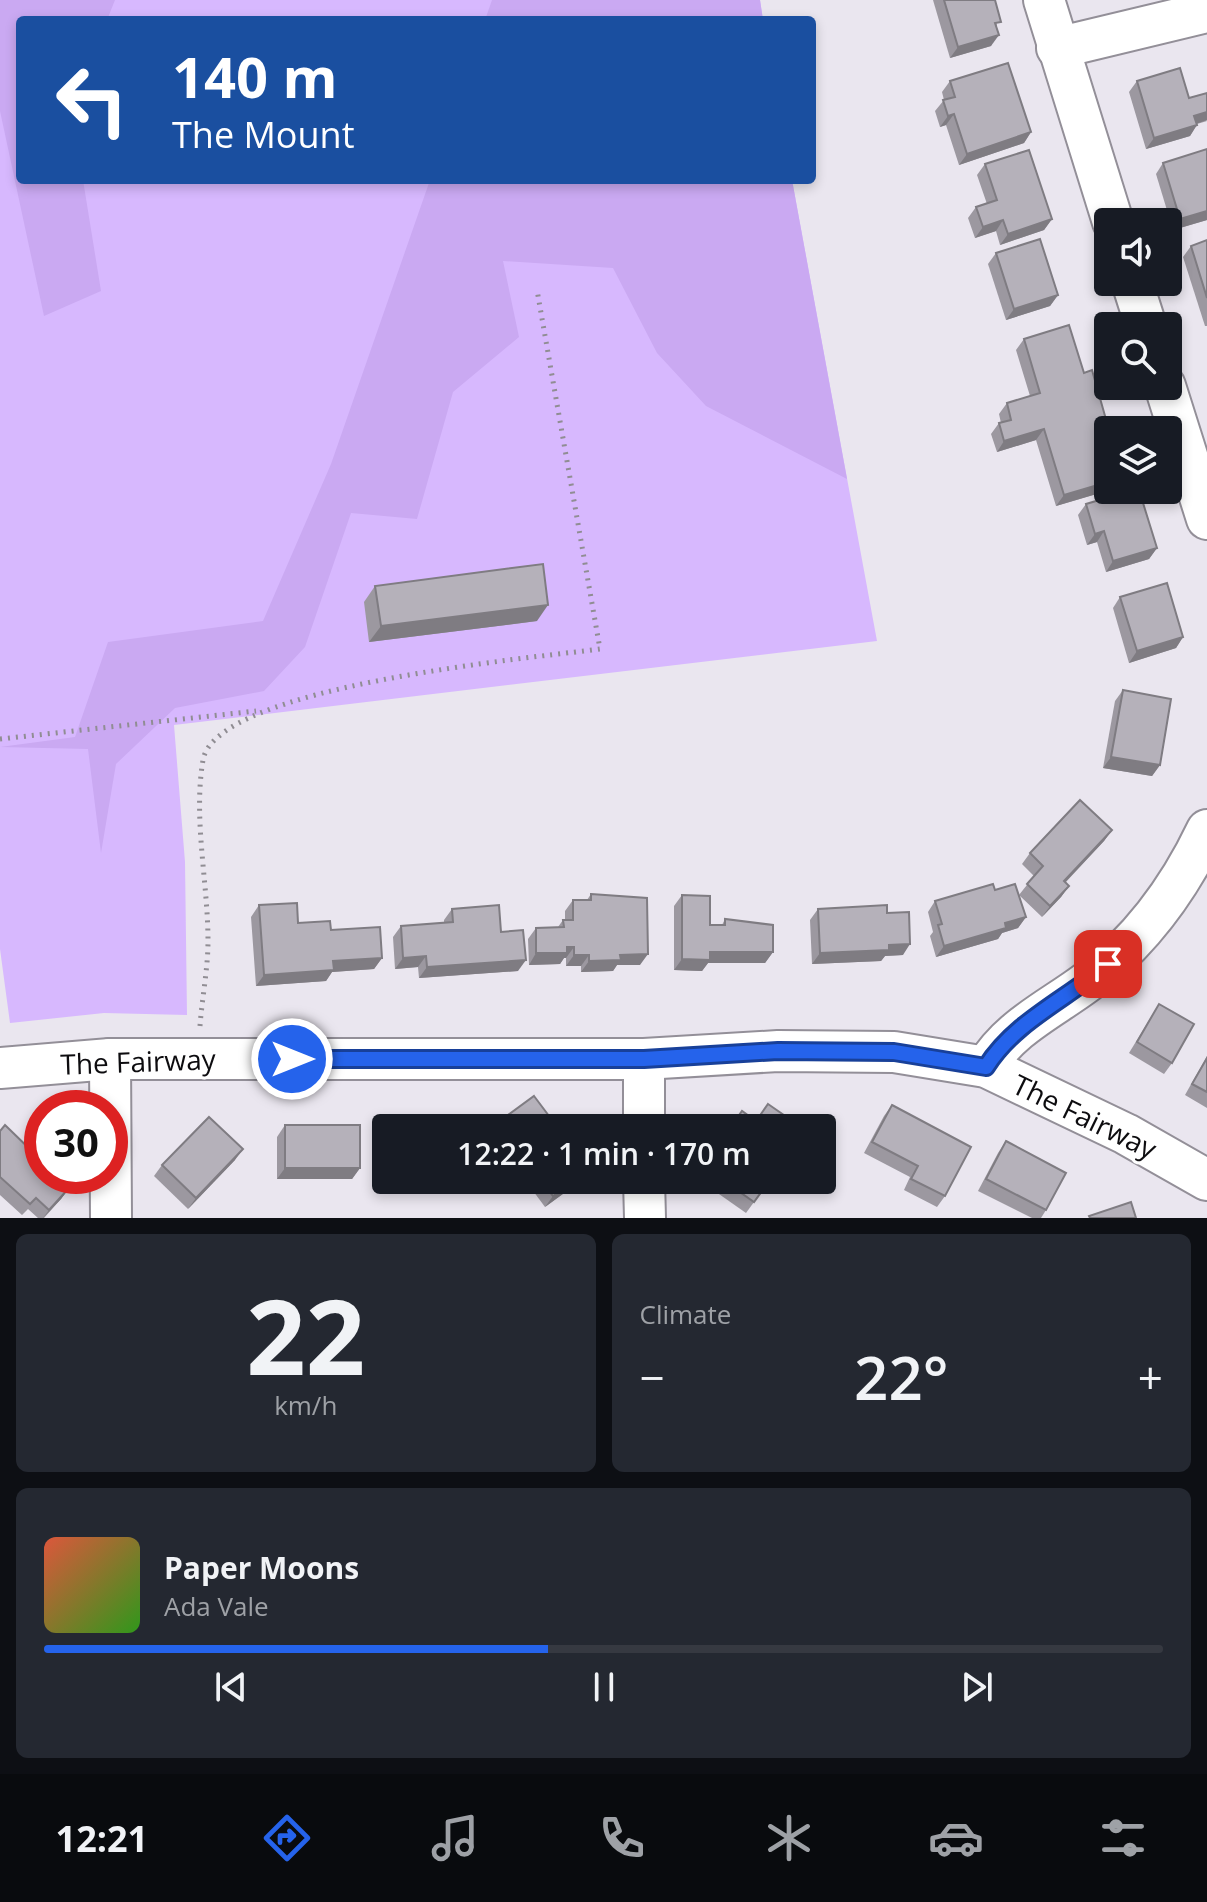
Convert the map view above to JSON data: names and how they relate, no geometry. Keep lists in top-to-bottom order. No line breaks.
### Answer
{"streets":{"street":["The Fairway"]},"page":{"turn":["140 m","The Mount"],"limit":"30","trip":"12:22 · 1 min · 170 m","tile":[["22","km/h"],"Climate"],"heat":["−","22°","+"],"song":["Paper Moons","Ada Vale"],"tabs":"12:21"}}
